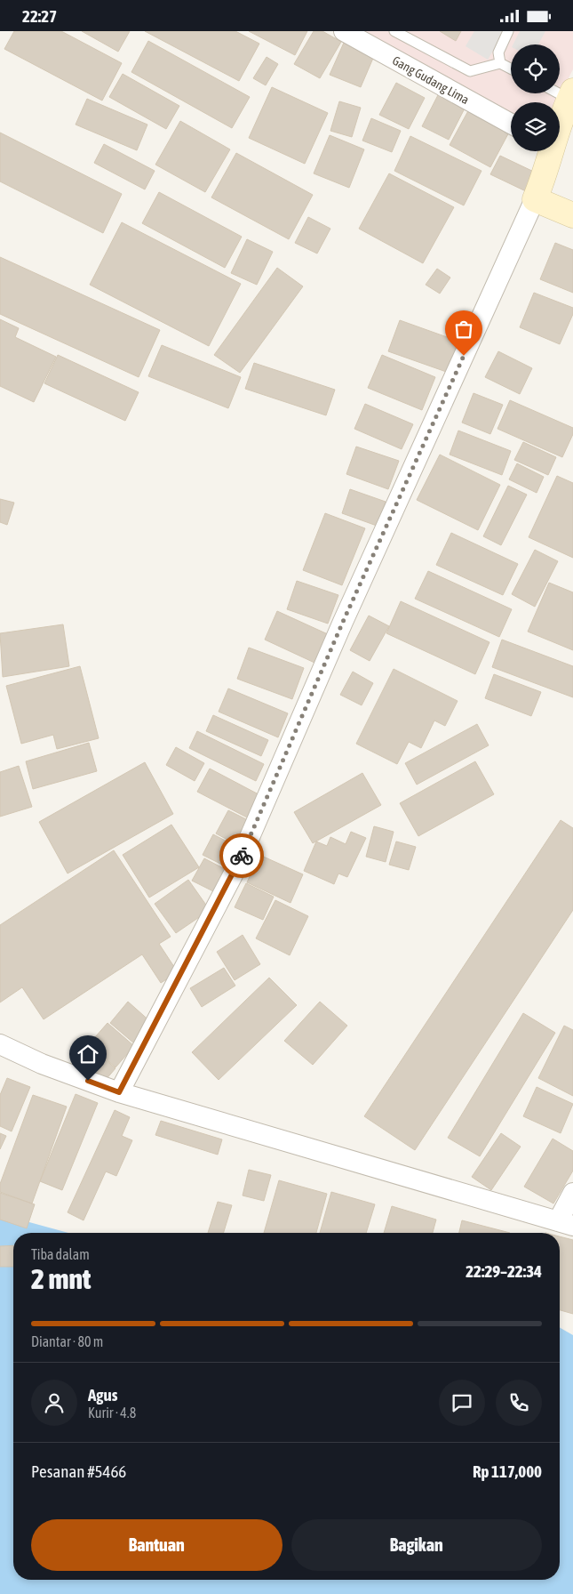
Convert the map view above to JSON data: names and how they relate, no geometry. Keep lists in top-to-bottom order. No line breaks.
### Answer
{"streets":{"street":["Gang Gudang Lima"]},"page":{"status":"22:27","heading":["2 mnt","Tiba dalam","22:29–22:34"],"panel":["Agus","Kurir · 4.8","Pesanan #5466","Rp 117,000"],"bar":"Diantar · 80 m","buttons":["Bantuan","Bagikan"]}}
